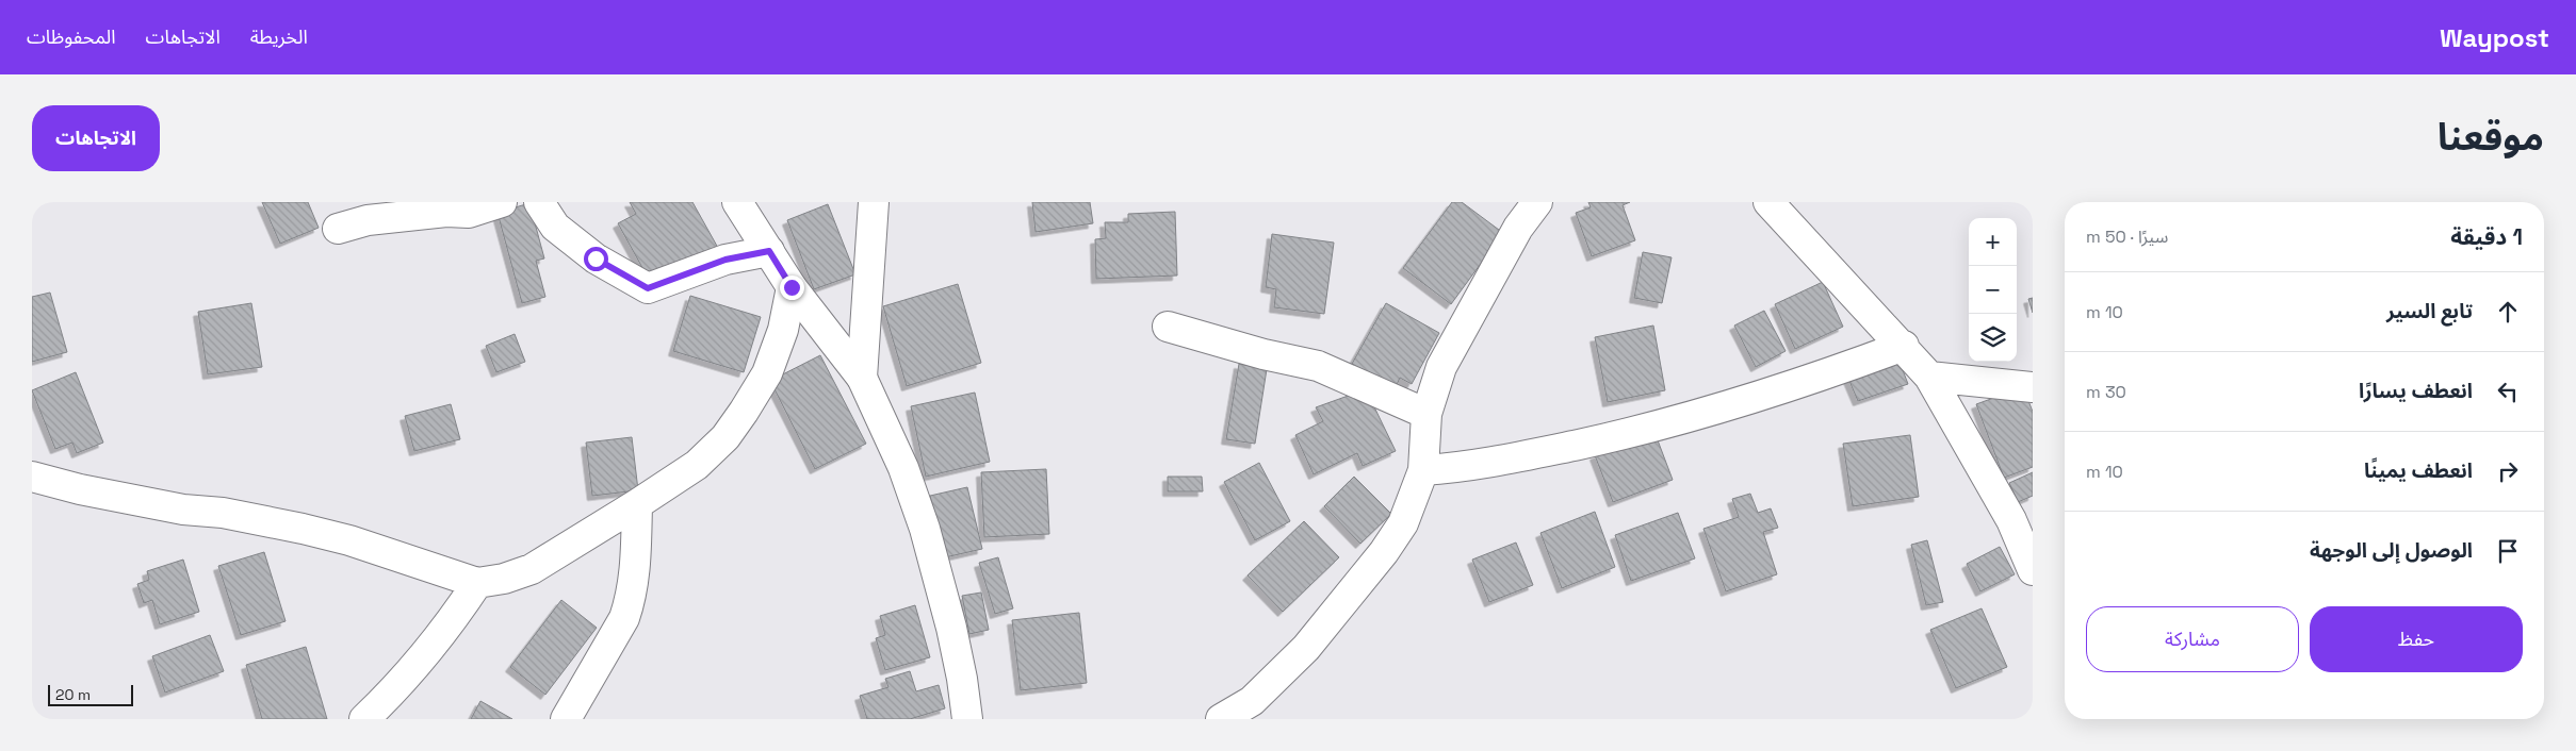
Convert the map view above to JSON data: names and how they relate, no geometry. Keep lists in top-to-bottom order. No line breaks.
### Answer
{"scale_bar":"20 m","page":{"header":"Waypost","nav":["الخريطة","الاتجاهات","المحفوظات"],"title":"موقعنا","buttons":["الاتجاهات",["حفظ","مشاركة"]],"heading":["1 دقيقة","سيرًا · 50 m"],"map_buttons":["+","−"],"list":[["تابع السير","10 m"],["انعطف يسارًا","30 m"],["انعطف يمينًا","10 m"],"الوصول إلى الوجهة"],"scale":"20 m"}}
